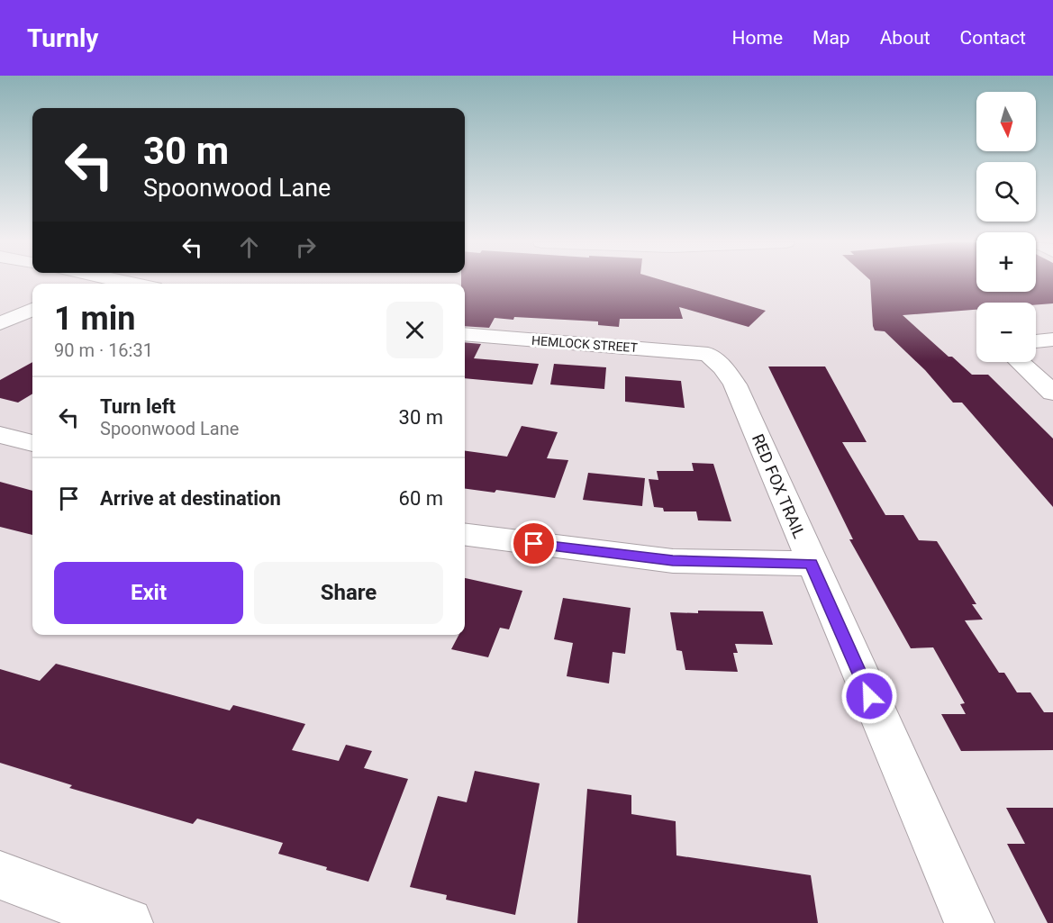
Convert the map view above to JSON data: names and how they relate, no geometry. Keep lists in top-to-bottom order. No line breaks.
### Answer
{"streets":{"street":["HEMLOCK STREET","RED FOX TRAIL"]},"crossings":[["HEMLOCK STREET","RED FOX TRAIL"]],"north":"bottom","page":{"header":"Turnly","nav":["Home","Map","About","Contact"],"map_buttons":["+","−"],"turn":["30 m","Spoonwood Lane"],"heading":["1 min","90 m · 16:31"],"list":[{"name":"Turn left","note":"Spoonwood Lane","value":"30 m"},{"name":"Arrive at destination","value":"60 m"}],"buttons":["Exit","Share"]}}
